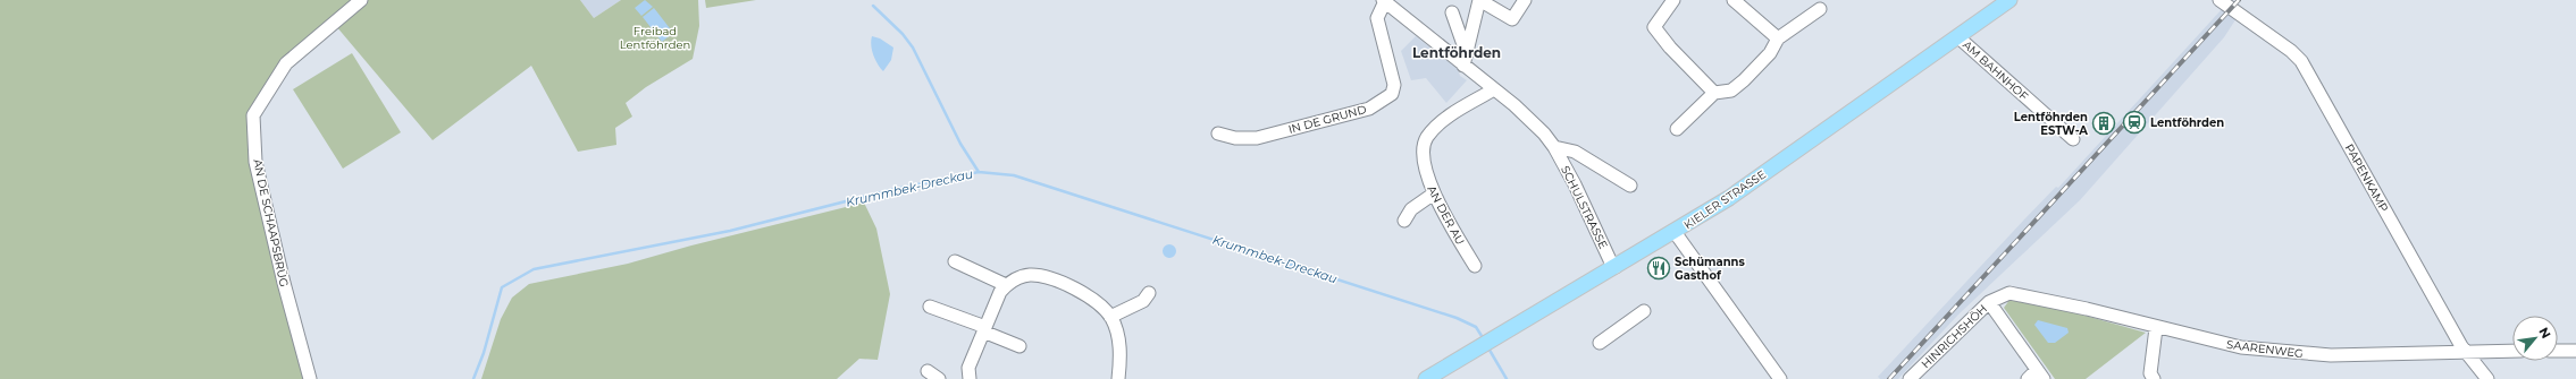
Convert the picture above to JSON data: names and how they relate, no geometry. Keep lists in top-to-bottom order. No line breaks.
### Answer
{"streets":{"main road":["KIELER STRASSE"],"street":["AM BAHNHOF","IN DE GRUND","PAPENKAMP","SCHULSTRASSE","AN DER AU","AN DE SCHAAPSBRÜG","HINRICHSHÖH","SAARENWEG"]},"crossings":[["AM BAHNHOF","KIELER STRASSE"],["IN DE GRUND","SCHULSTRASSE"],["PAPENKAMP","SAARENWEG"],["KIELER STRASSE","SCHULSTRASSE"],["SCHULSTRASSE","AN DER AU"],["HINRICHSHÖH","SAARENWEG"]],"districts":["Lentföhrden"],"water":["Krummbek-Dreckau"],"parks":["Freibad Lentföhrden"],"places":{"station":["Lentföhrden"],"building":["Lentföhrden ESTW-A"],"restaurant":["Schümanns Gasthof"]},"north":"top right"}
